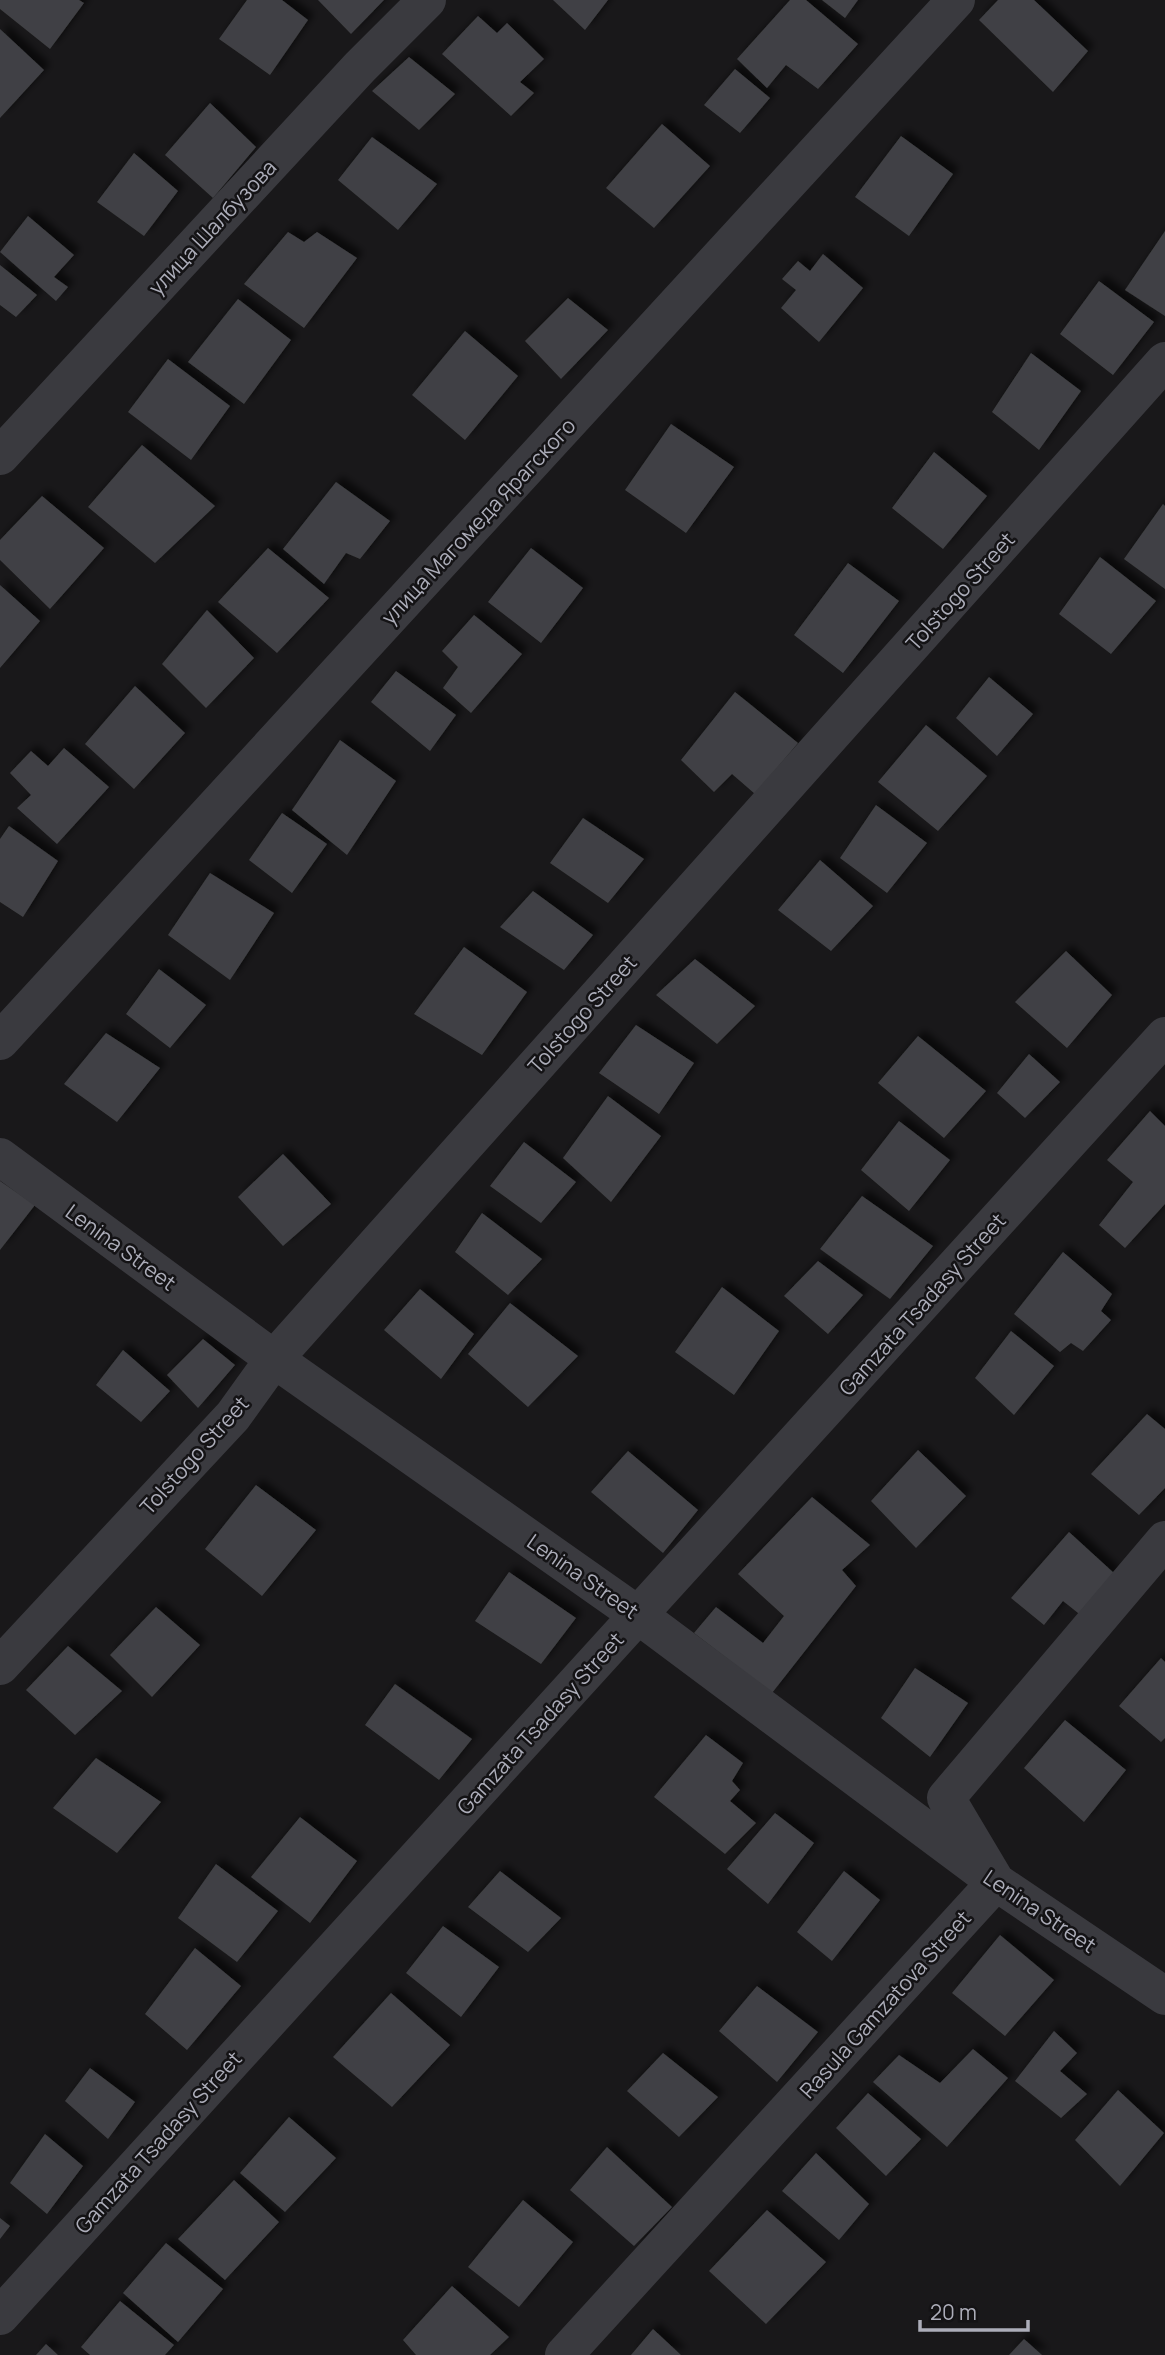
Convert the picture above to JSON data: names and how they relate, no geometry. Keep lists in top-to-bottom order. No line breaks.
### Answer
{"streets":{"street":["улица Шалбузова","улица Магомеда Ярагского","Tolstogo Street","Lenina Street","Gamzata Tsadasy Street","Rasula Gamzatova Street"]},"crossings":[["Tolstogo Street","Lenina Street"],["Lenina Street","Gamzata Tsadasy Street"],["Lenina Street","Rasula Gamzatova Street"]],"scale_bar":"20 m"}
